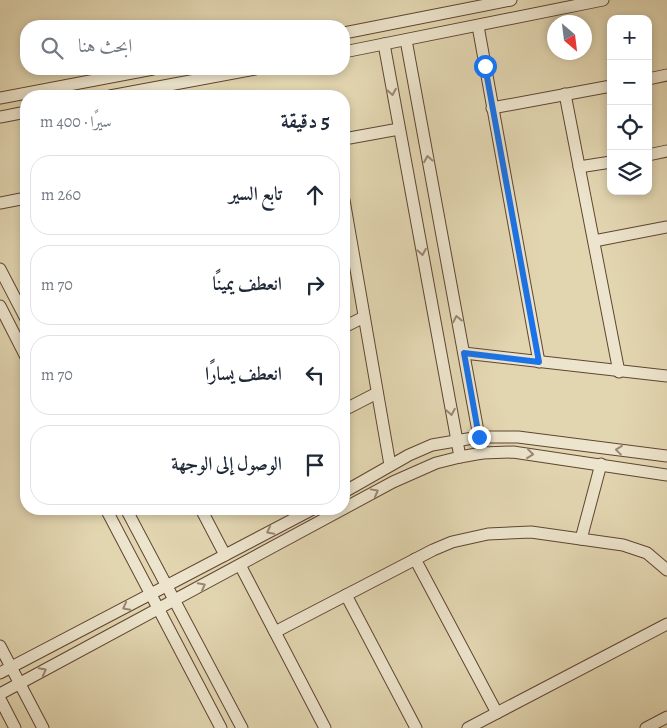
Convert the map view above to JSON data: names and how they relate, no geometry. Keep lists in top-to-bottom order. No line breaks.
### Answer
{"north":"bottom right","page":{"map_buttons":["+","−"],"search":"ابحث هنا","heading":["5 دقيقة","سيرًا · 400 m"],"list":[["تابع السير","260 m"],["انعطف يمينًا","70 m"],["انعطف يسارًا","70 m"],"الوصول إلى الوجهة"]}}
